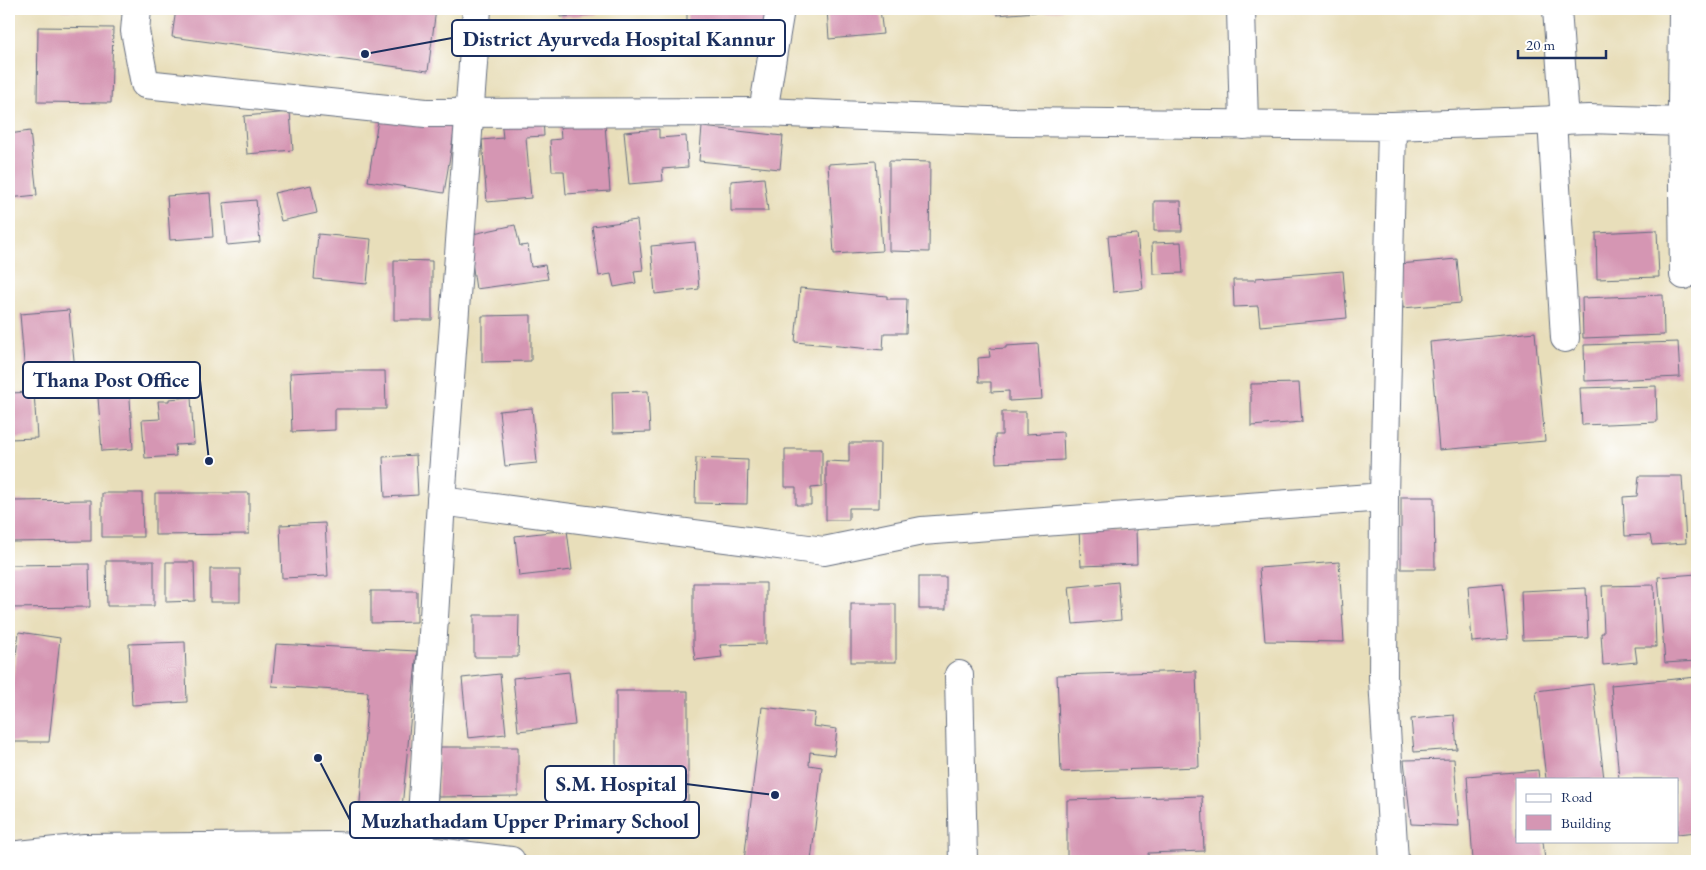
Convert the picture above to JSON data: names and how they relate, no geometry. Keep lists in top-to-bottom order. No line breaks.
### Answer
{"places":["District Ayurveda Hospital Kannur","Thana Post Office","Muzhathadam Upper Primary School","S.M. Hospital"],"legend":["Road","Building"],"scale_bar":"20 m"}
